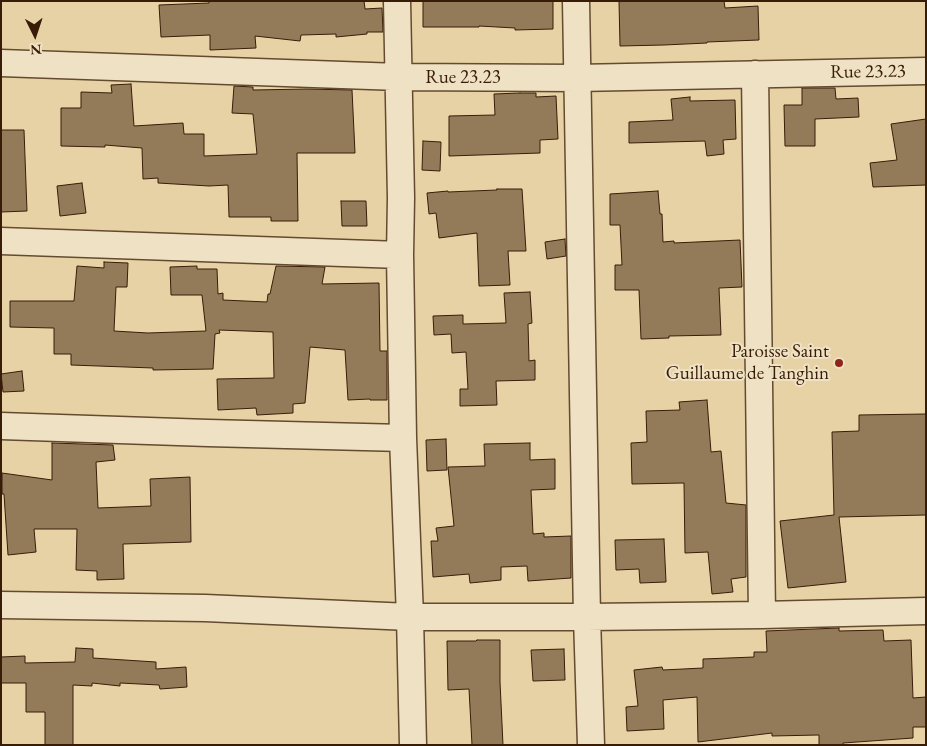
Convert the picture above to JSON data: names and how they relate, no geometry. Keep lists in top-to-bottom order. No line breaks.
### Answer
{"streets":{"street":["Rue 23.23"]},"places":["Paroisse Saint Guillaume de Tanghin"],"north":"bottom"}
